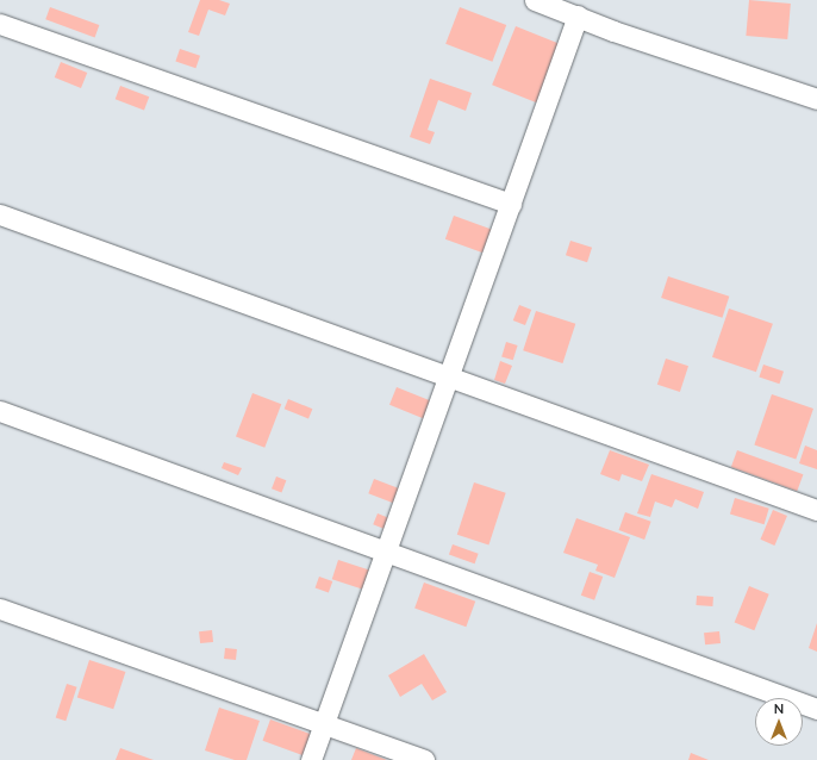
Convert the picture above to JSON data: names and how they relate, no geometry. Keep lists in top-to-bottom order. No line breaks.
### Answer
{"north":"top"}
